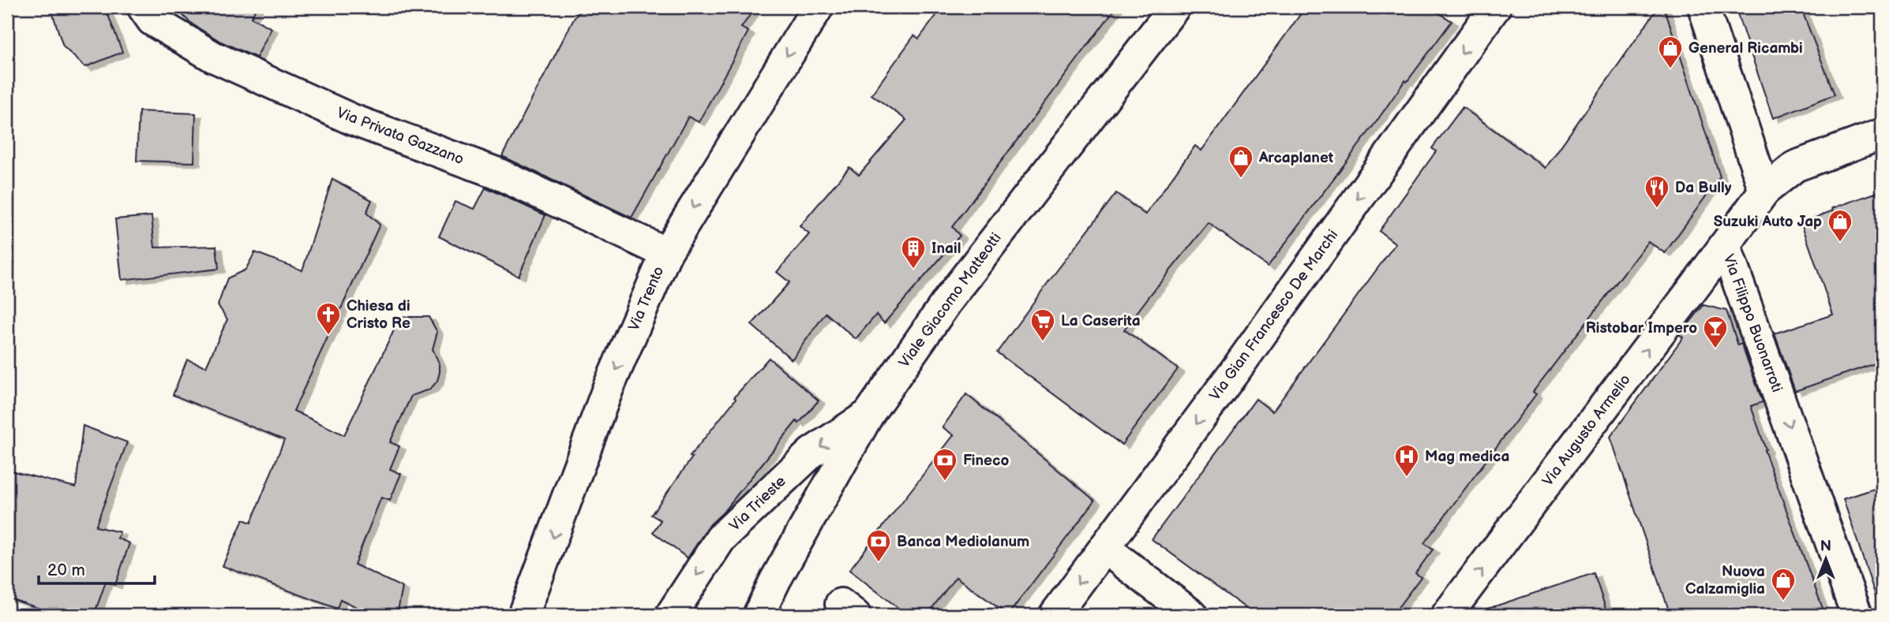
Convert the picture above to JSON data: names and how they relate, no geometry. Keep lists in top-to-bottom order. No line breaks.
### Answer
{"streets":{"street":["Via Privata Gazzano","Via Trento","Viale Giacomo Matteotti","Via Gian Francesco De Marchi","Via Filippo Buonarroti","Via Augusto Armelio","Via Trieste"]},"crossings":[["Via Privata Gazzano","Via Trento"],["Viale Giacomo Matteotti","Via Trieste"],["Via Filippo Buonarroti","Via Augusto Armelio"]],"one_way":["Via Trento","Via Gian Francesco De Marchi","Via Filippo Buonarroti","Via Augusto Armelio","Via Trieste"],"places":{"shop":["General Ricambi","Arcaplanet","Suzuki Auto Jap","Nuova Calzamiglia"],"restaurant":["Da Bully"],"building":["Inail"],"church":["Chiesa di Cristo Re"],"supermarket":["La Caserita"],"bar":["Ristobar Impero"],"hospital":["Mag medica"],"bank":["Fineco","Banca Mediolanum"]},"scale_bar":"20 m","north":"top"}
